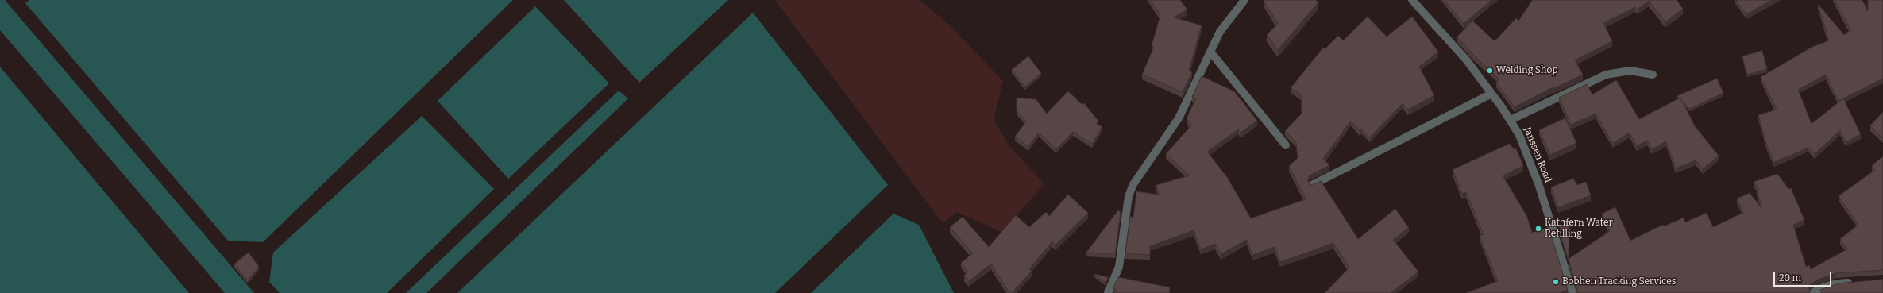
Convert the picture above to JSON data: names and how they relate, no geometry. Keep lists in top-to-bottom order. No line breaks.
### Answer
{"streets":{"street":["Janssen Road"]},"places":["Welding Shop","Kathfern Water Refilling","Bobhen Tracking Services"],"scale_bar":"20 m"}
